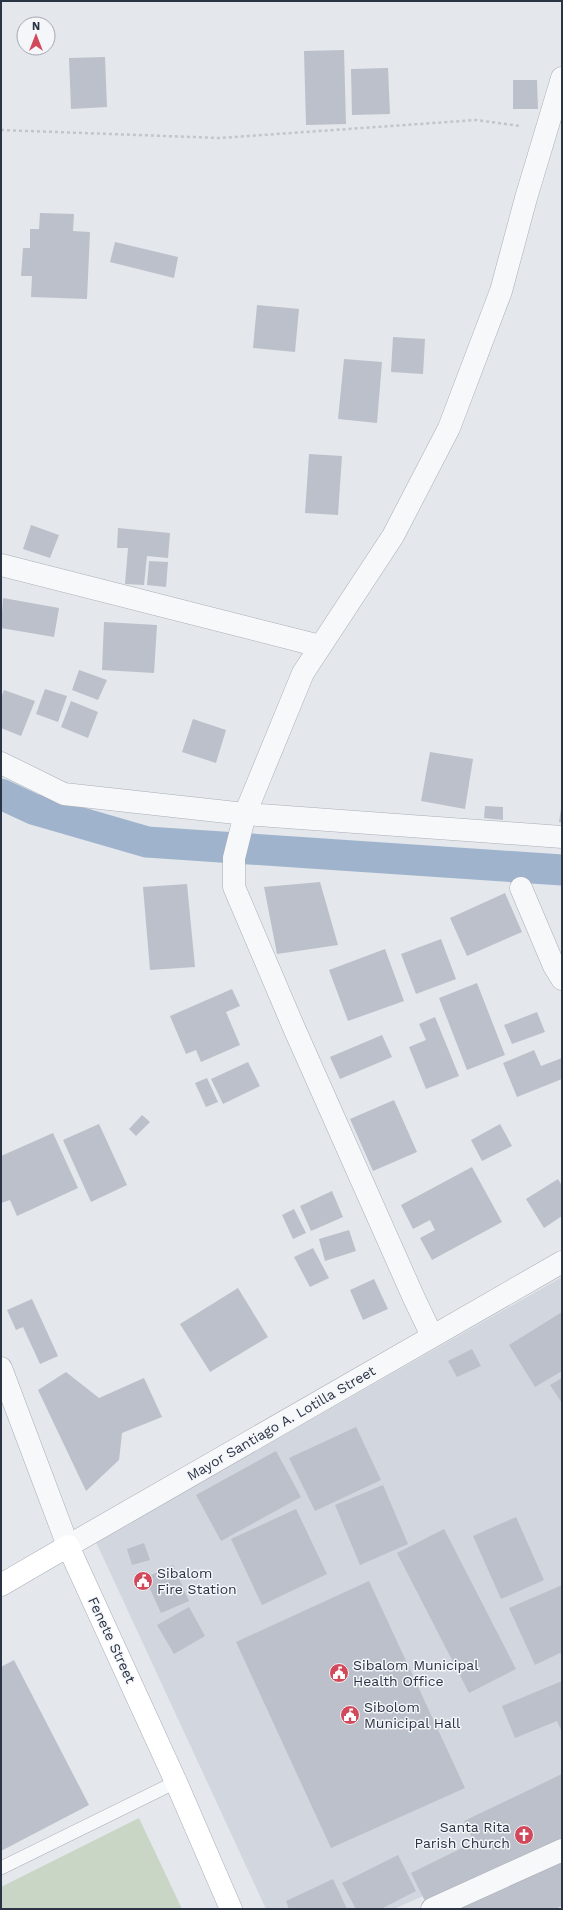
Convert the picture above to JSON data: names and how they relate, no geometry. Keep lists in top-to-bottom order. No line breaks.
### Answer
{"streets":{"main road":["Mayor Santiago A. Lotilla Street","Fenete Street"]},"crossings":[["Mayor Santiago A. Lotilla Street","Fenete Street"]],"places":{"public building":["Sibalom Fire Station","Sibalom Municipal Health Office","Sibolom Municipal Hall"],"church":["Santa Rita Parish Church"]},"north":"top"}
